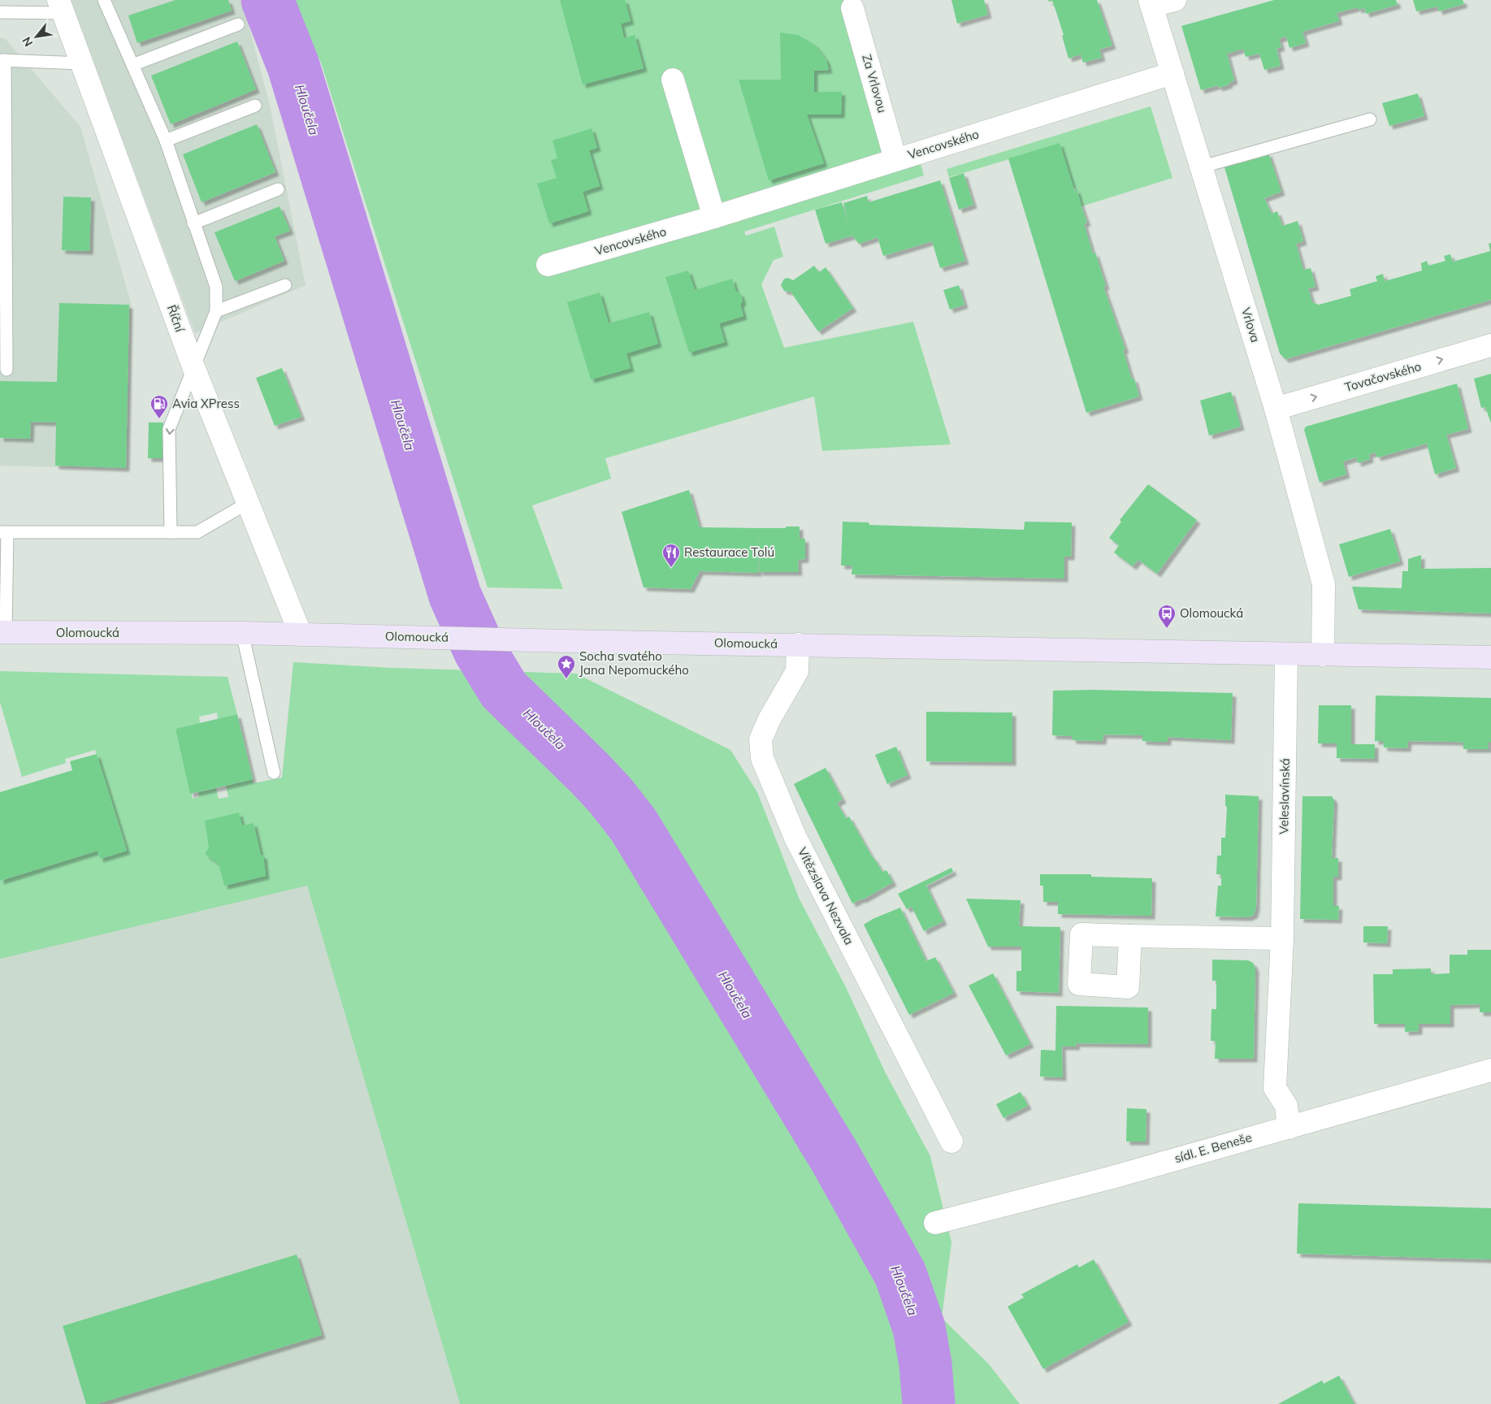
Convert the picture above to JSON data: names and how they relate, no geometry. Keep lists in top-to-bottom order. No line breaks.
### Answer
{"streets":{"street":["Za Vrlovou","Vencovského","Říční","Vrlova","Tovačovského","Olomoucká","Veleslavínská","Vítězslava Nezvala","sídl. E. Beneše"]},"crossings":[["Za Vrlovou","Vencovského"],["Vencovského","Vrlova"],["Říční","Olomoucká"],["Vrlova","Tovačovského"],["Vrlova","Olomoucká"],["Olomoucká","Veleslavínská"],["Olomoucká","Vítězslava Nezvala"],["Veleslavínská","sídl. E. Beneše"]],"one_way":["Tovačovského"],"water":["Hloučela"],"places":{"fuel station":["Avia XPress"],"restaurant":["Restaurace Tolú"],"bus stop":["Olomoucká"],"place":["Socha svatého Jana Nepomuckého"]},"north":"bottom left"}
